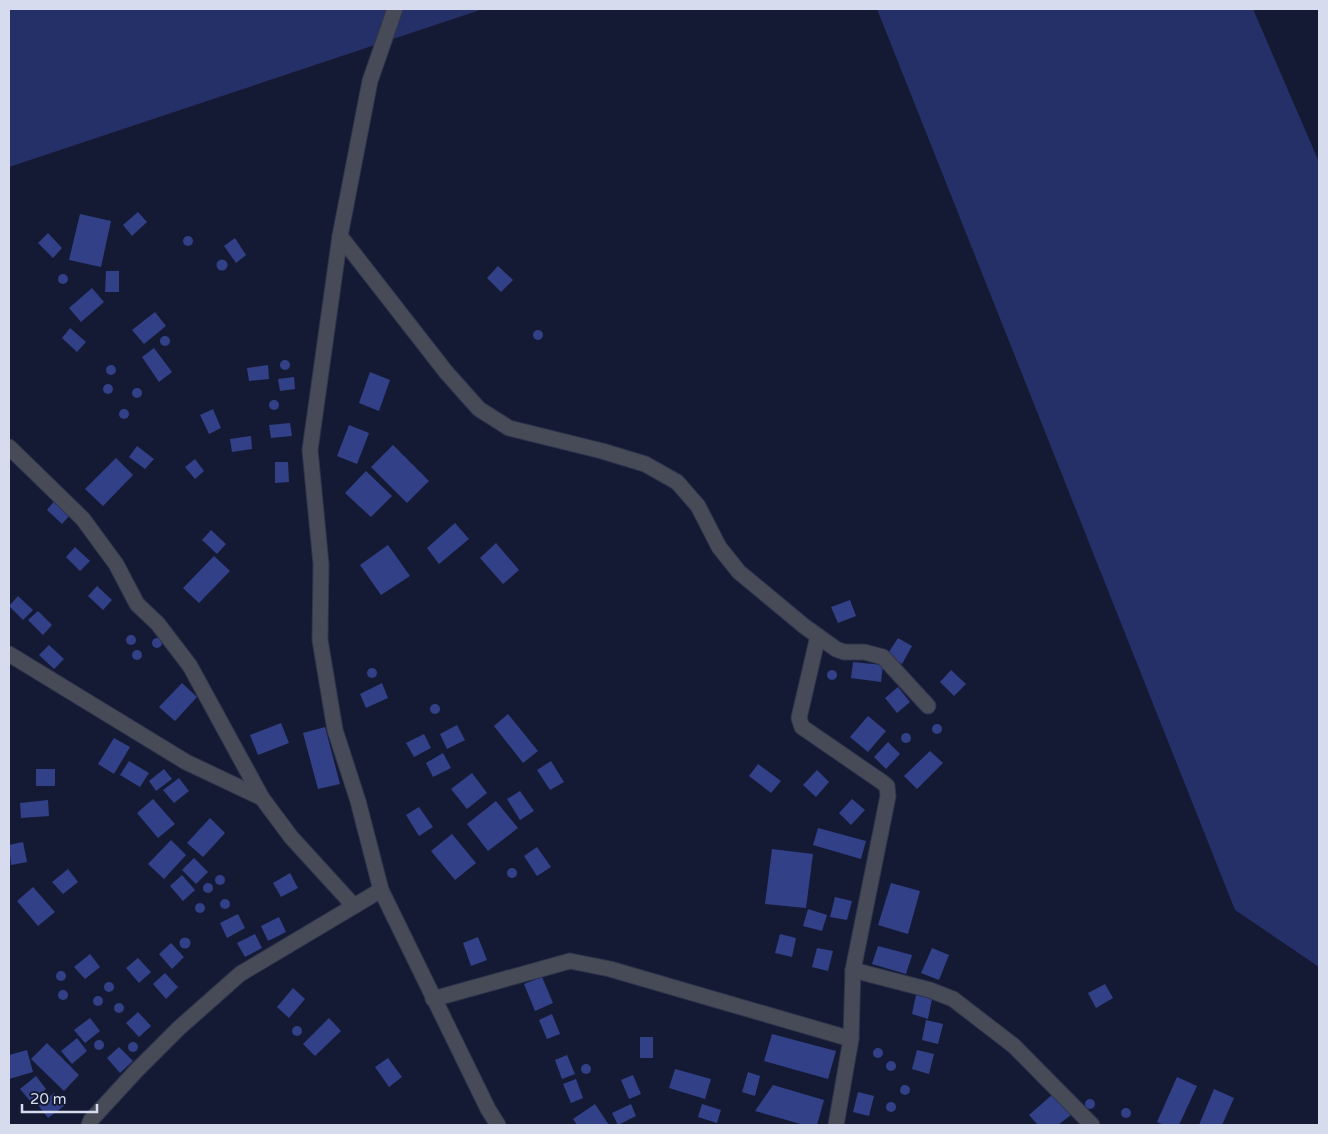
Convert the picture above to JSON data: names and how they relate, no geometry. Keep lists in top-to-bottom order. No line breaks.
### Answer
{"scale_bar":"20 m"}
